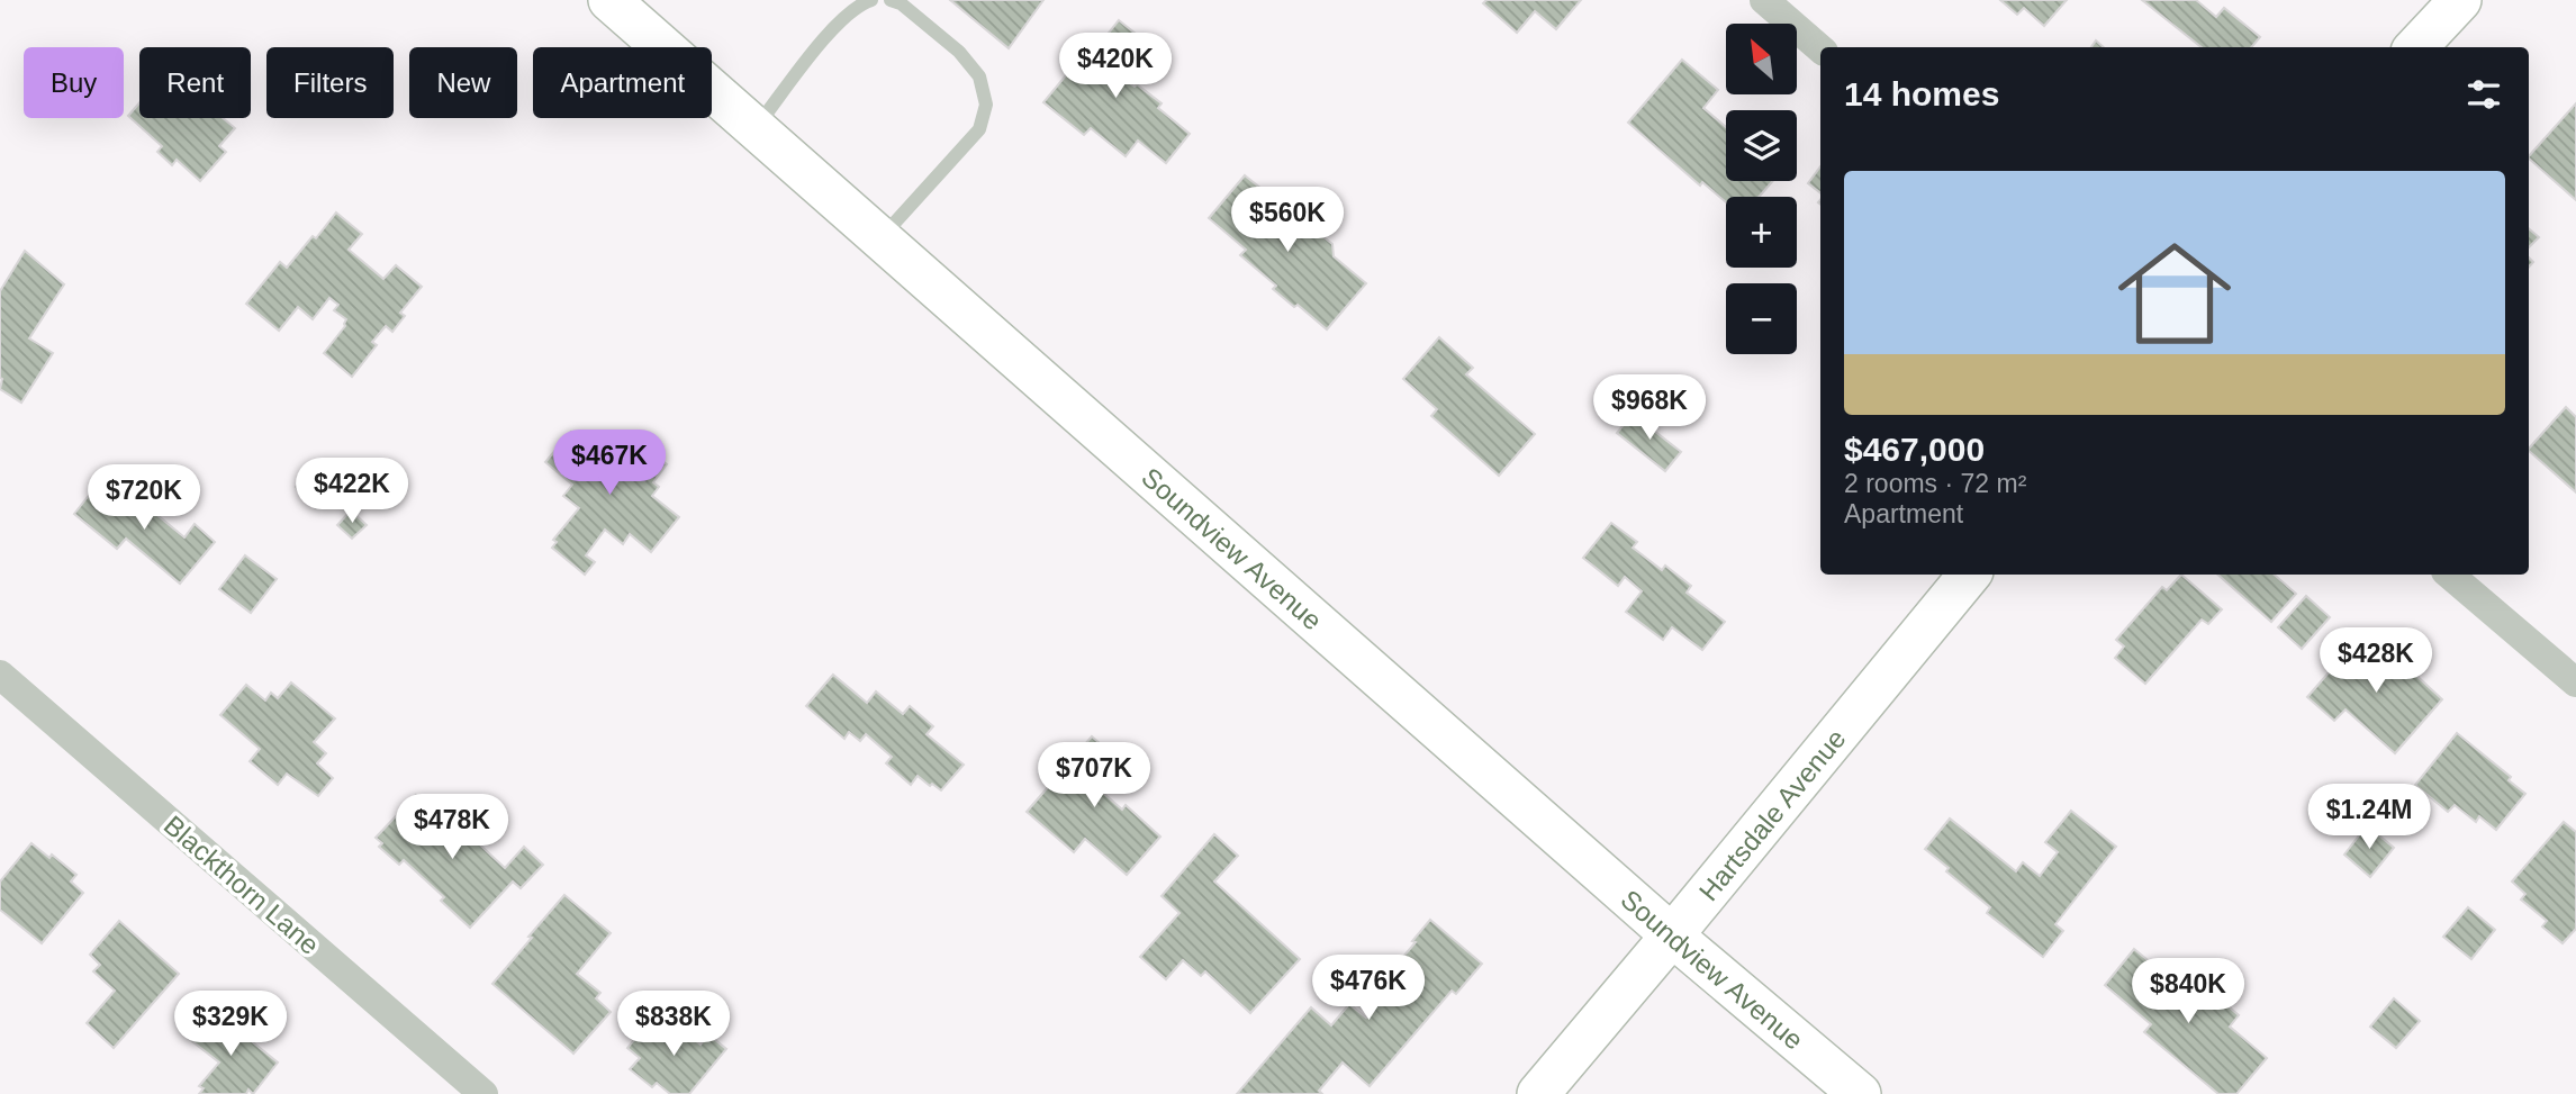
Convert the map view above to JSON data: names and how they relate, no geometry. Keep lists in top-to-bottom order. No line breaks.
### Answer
{"streets":{"street":["Soundview Avenue","Hartsdale Avenue","Blackthorn Lane"]},"crossings":[["Soundview Avenue","Hartsdale Avenue"]],"north":"top left","page":{"map_buttons":["+","−"],"price":["$420K","$560K","$968K","$467K","$422K","$720K","$428K","$707K","$1.24M","$478K","$476K","$840K","$329K","$838K"],"chip":["Buy","Rent","Filters","New","Apartment"],"heading":"14 homes","list":[{"name":"$467,000","note":"2 rooms · 72 m² · Apartment"}]}}
